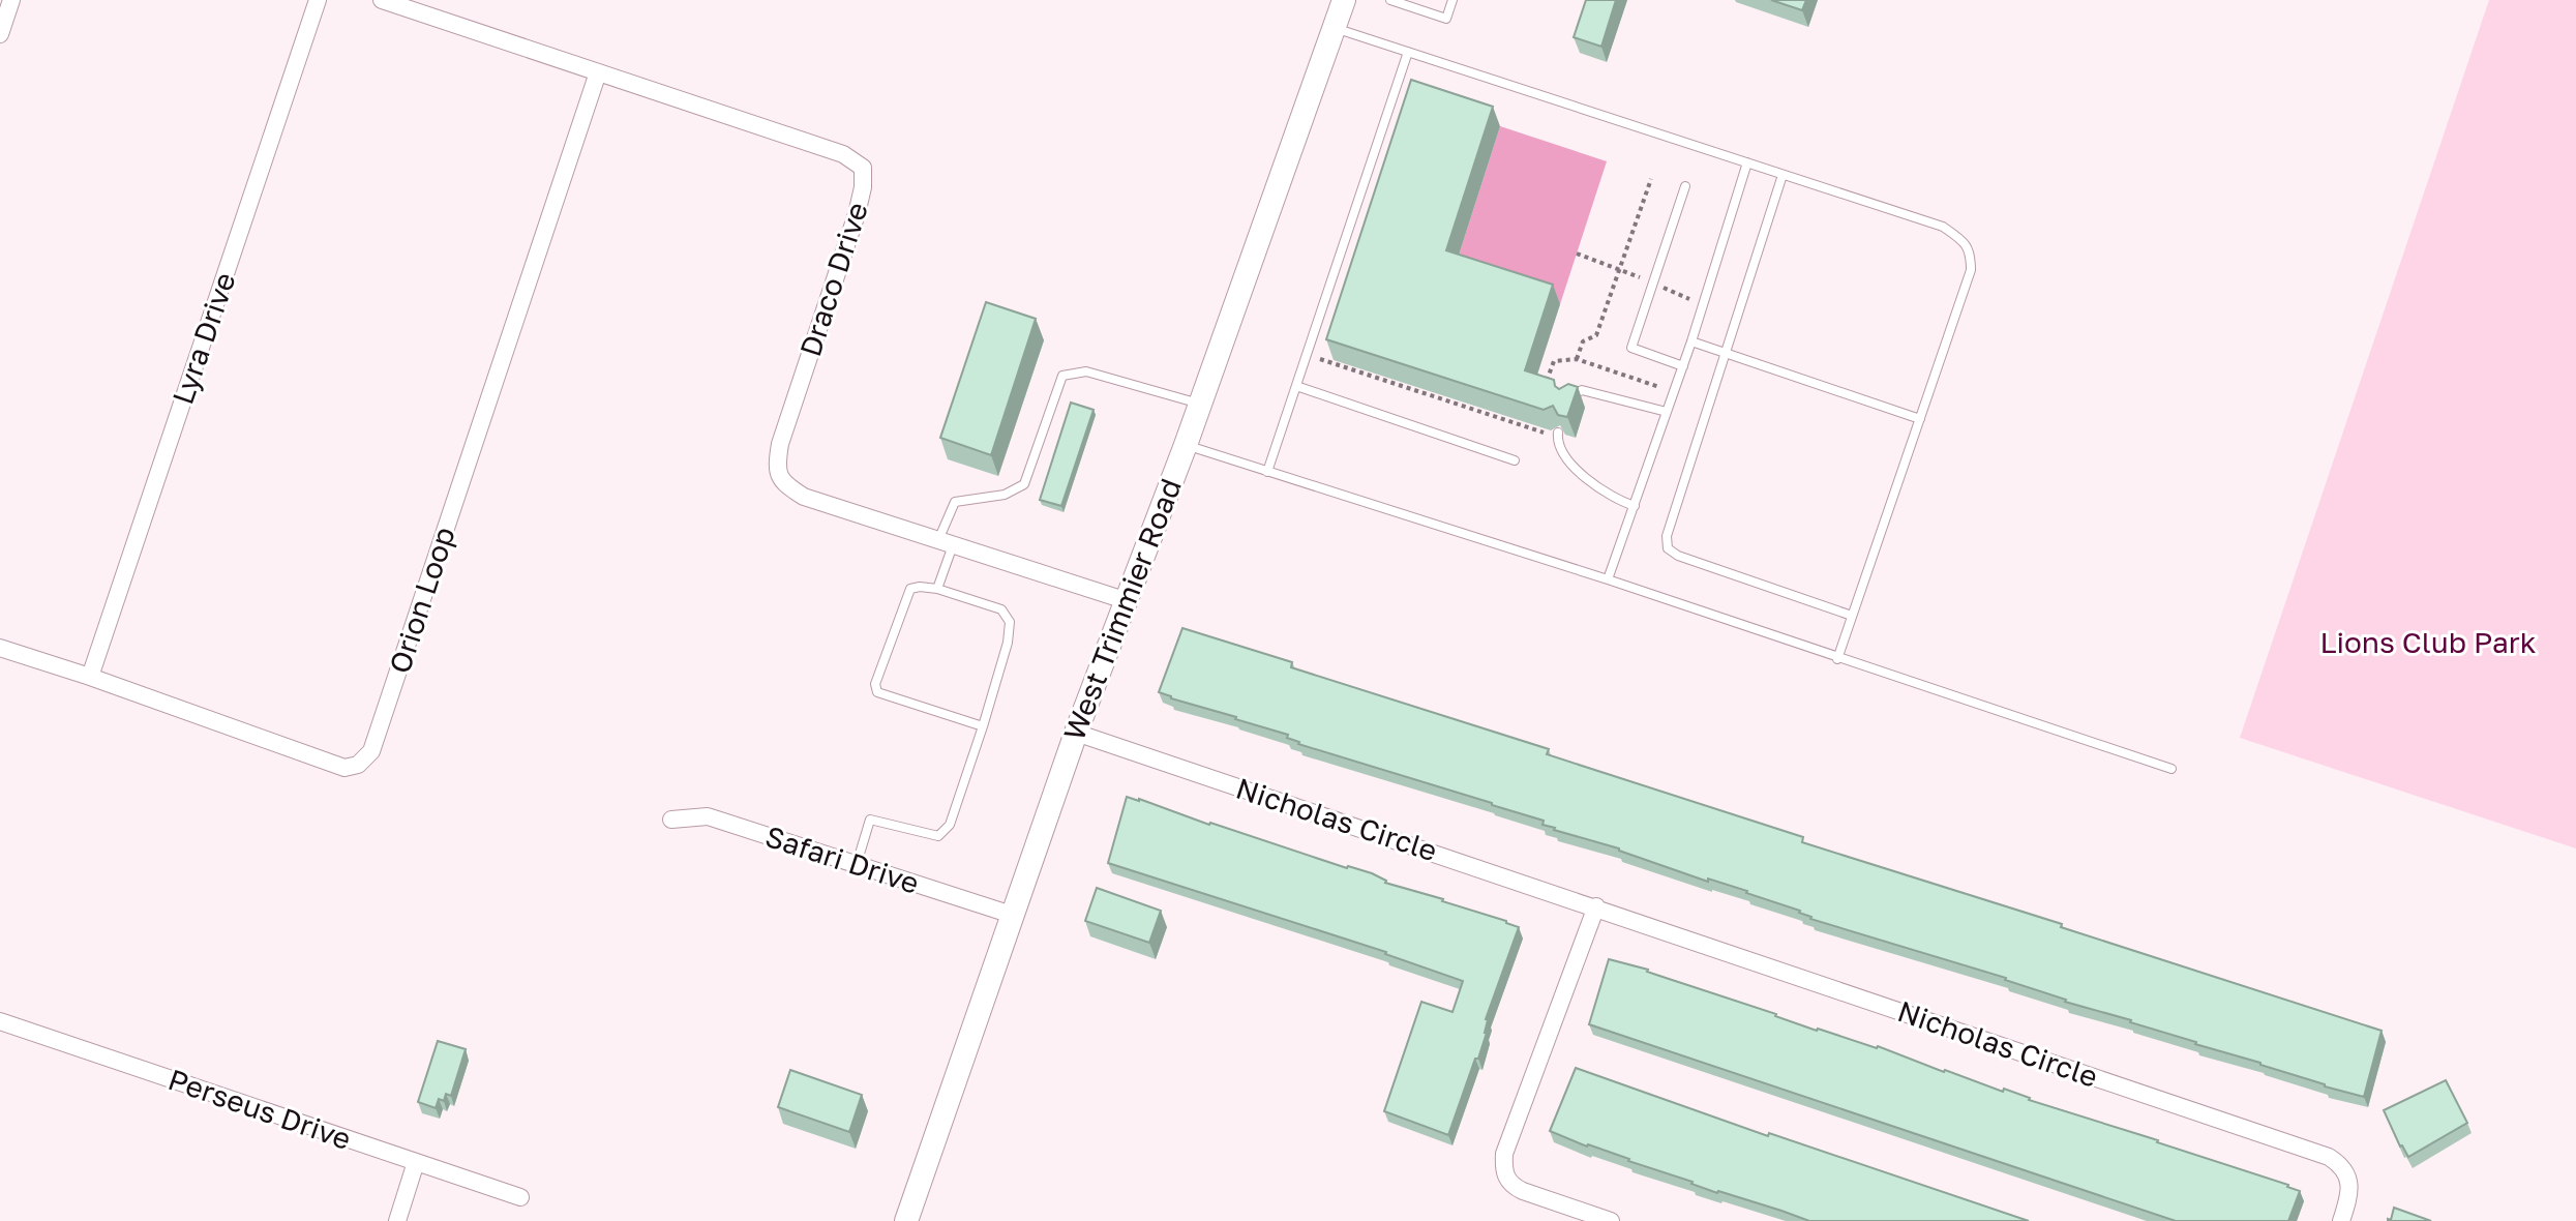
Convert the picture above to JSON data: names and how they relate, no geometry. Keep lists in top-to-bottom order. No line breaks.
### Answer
{"streets":{"main road":["West Trimmier Road"],"street":["Draco Drive","Lyra Drive","Orion Loop","Nicholas Circle","Safari Drive","Perseus Drive"]},"crossings":[["Draco Drive","Orion Loop"],["Draco Drive","West Trimmier Road"],["Lyra Drive","Orion Loop"],["West Trimmier Road","Nicholas Circle"],["West Trimmier Road","Safari Drive"]],"parks":["Lions Club Park"]}
